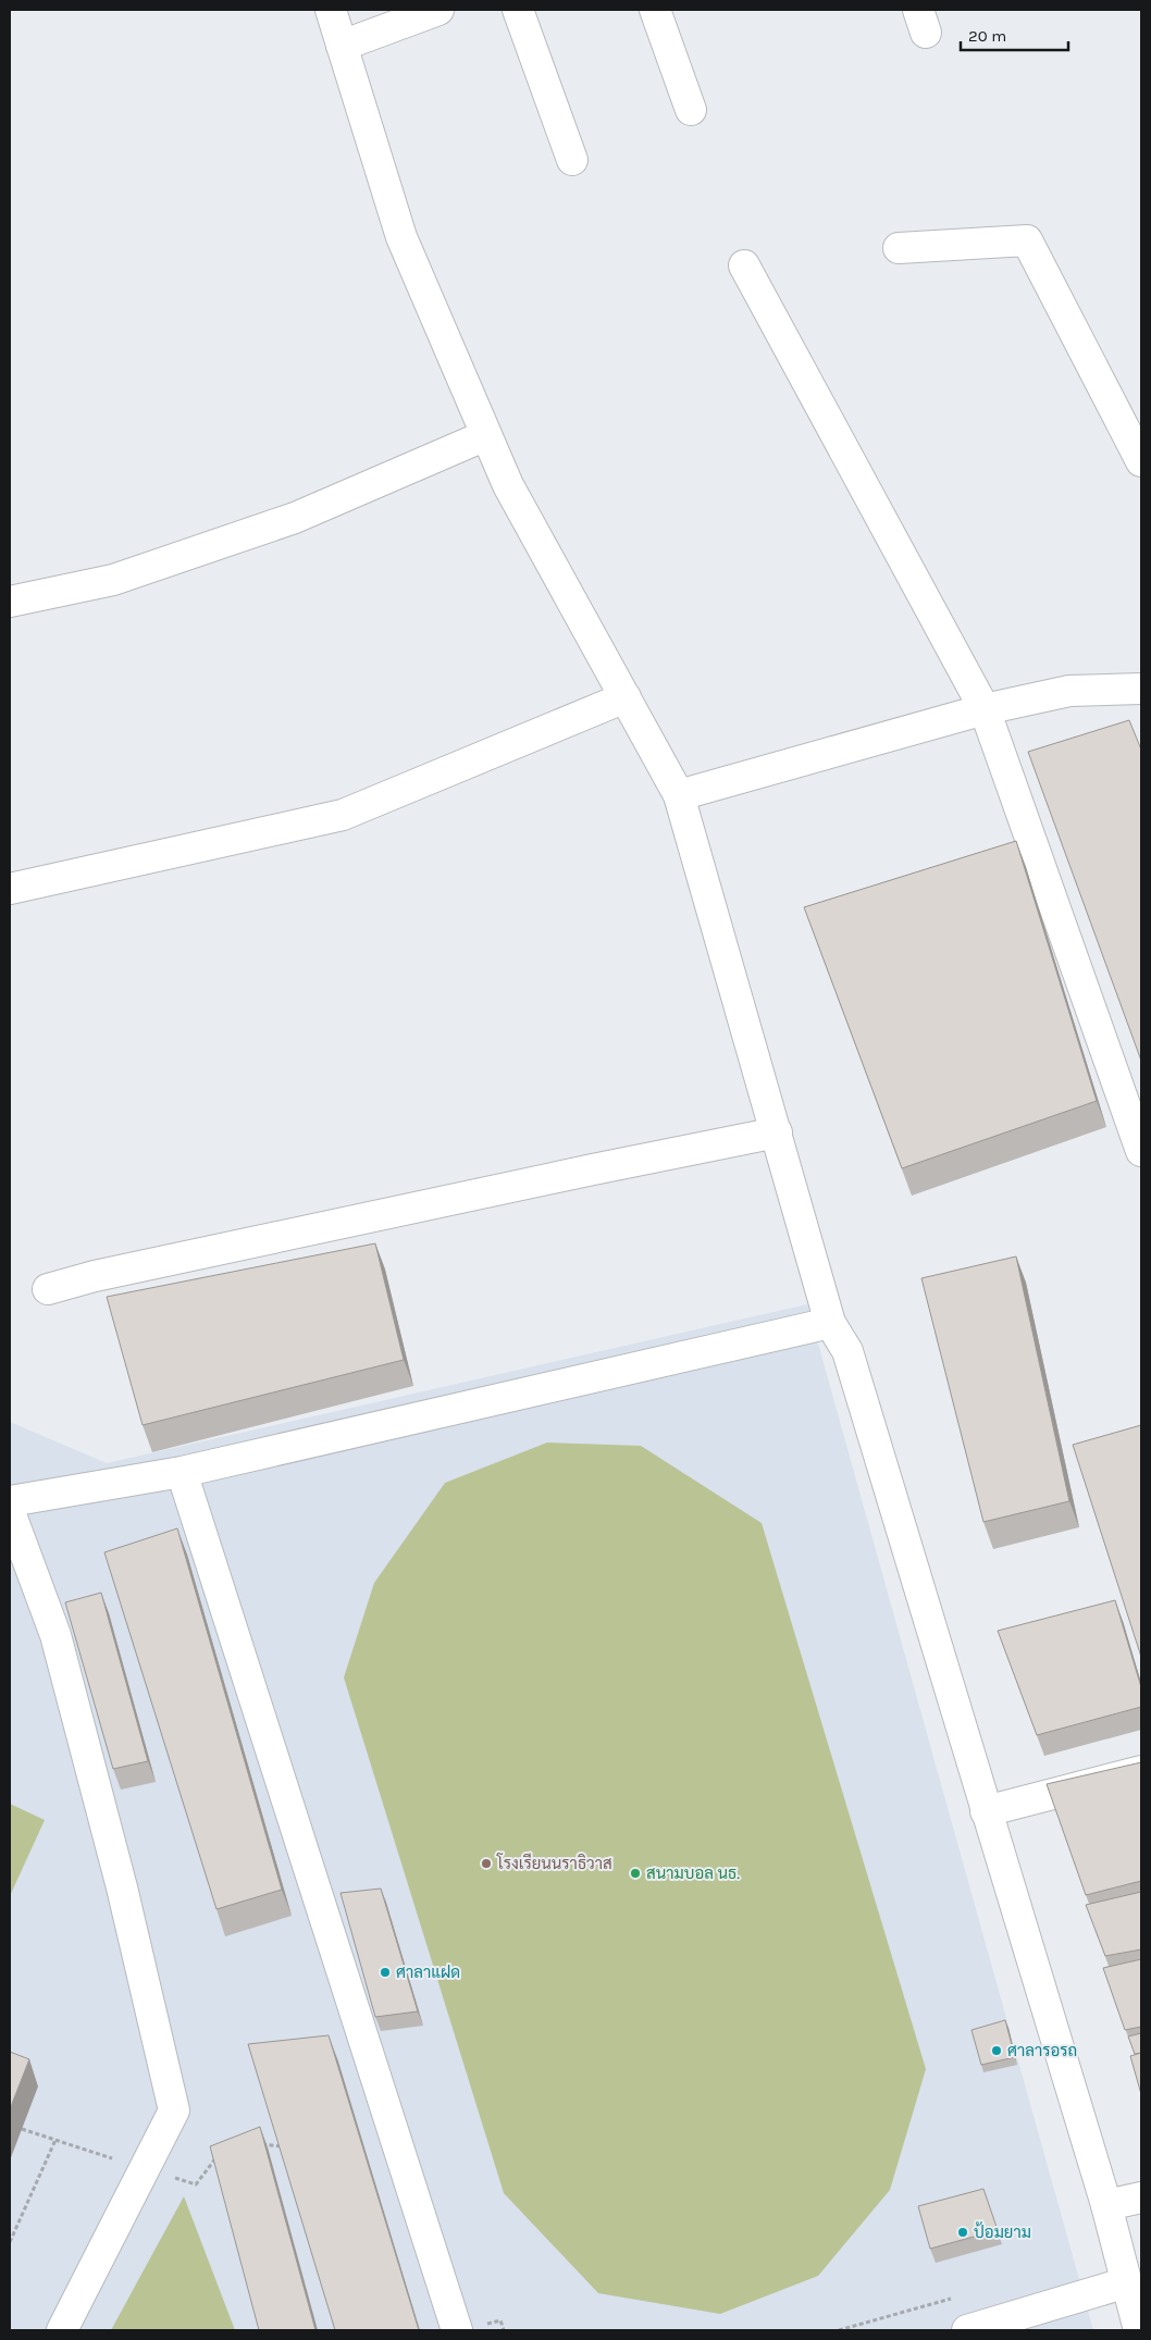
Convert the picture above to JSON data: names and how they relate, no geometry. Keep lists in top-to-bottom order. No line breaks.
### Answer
{"places":["โรงเรียนนราธิวาส","สนามบอล นธ.","ศาลาแฝด","ศาลารอรถ","ป้อมยาม"],"scale_bar":"20 m"}
